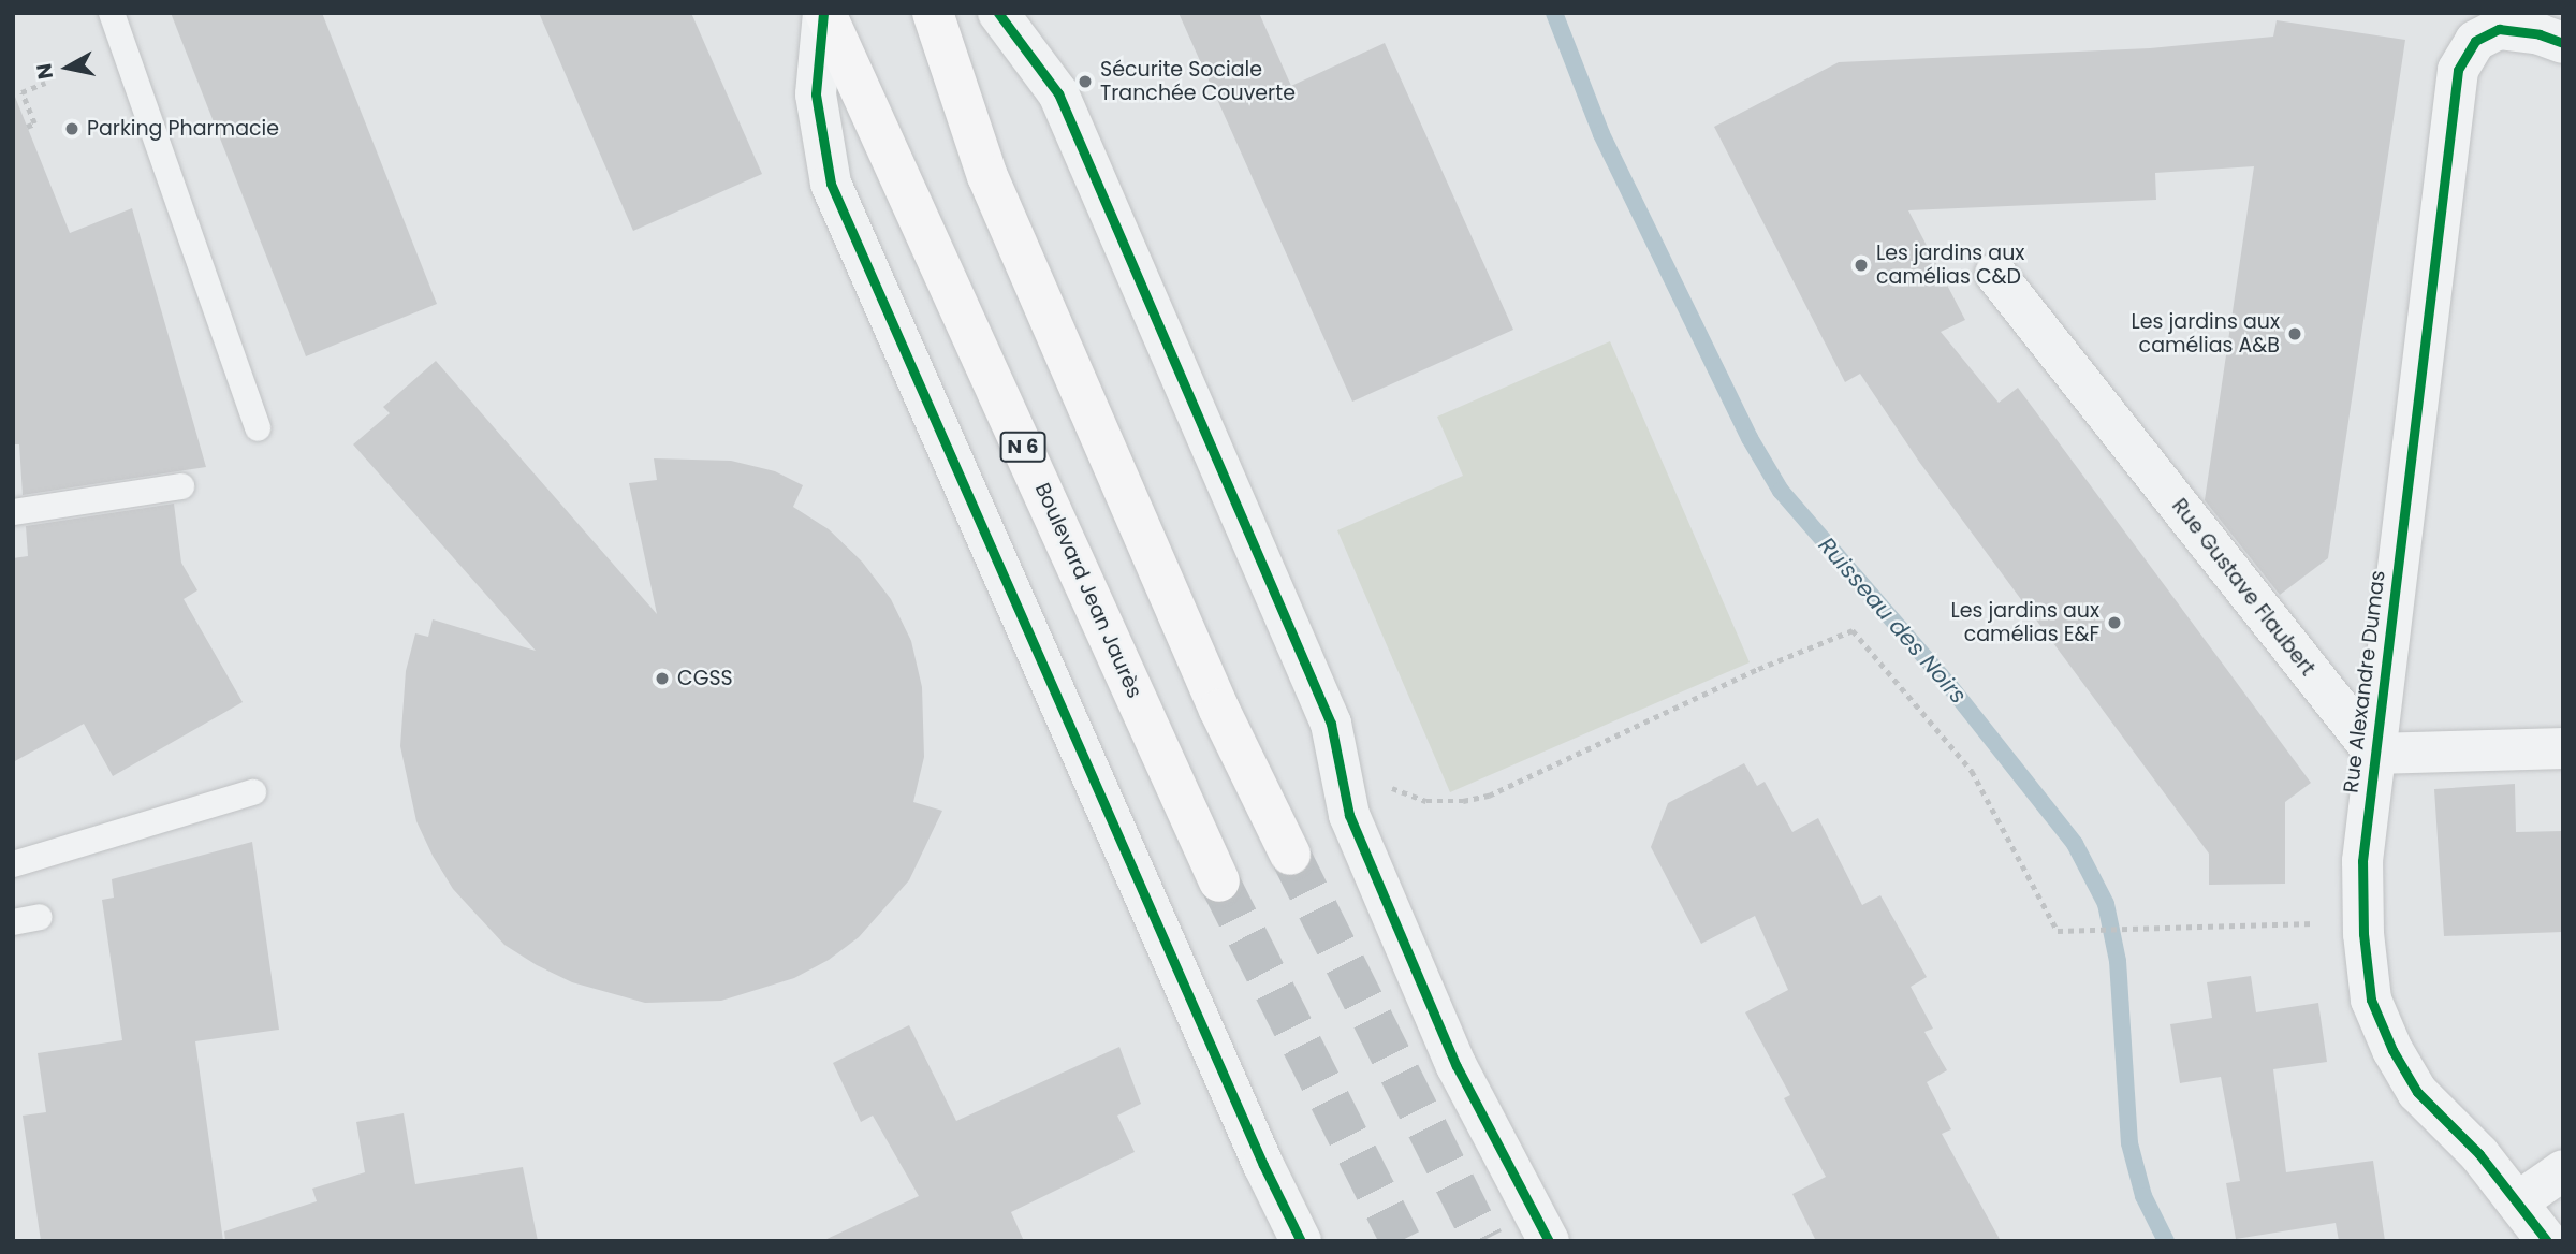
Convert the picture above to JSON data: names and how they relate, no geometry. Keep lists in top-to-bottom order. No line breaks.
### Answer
{"streets":{"main road":["N 6","Boulevard Jean Jaurès"],"street":["Rue Gustave Flaubert","Rue Alexandre Dumas"]},"crossings":[["Rue Gustave Flaubert","Rue Alexandre Dumas"]],"water":["Ruisseau des Noirs"],"places":["Sécurite Sociale Tranchée Couverte","Parking Pharmacie","Les jardins aux camélias C&D","Les jardins aux camélias A&B","Les jardins aux camélias E&F","CGSS"],"north":"left"}
